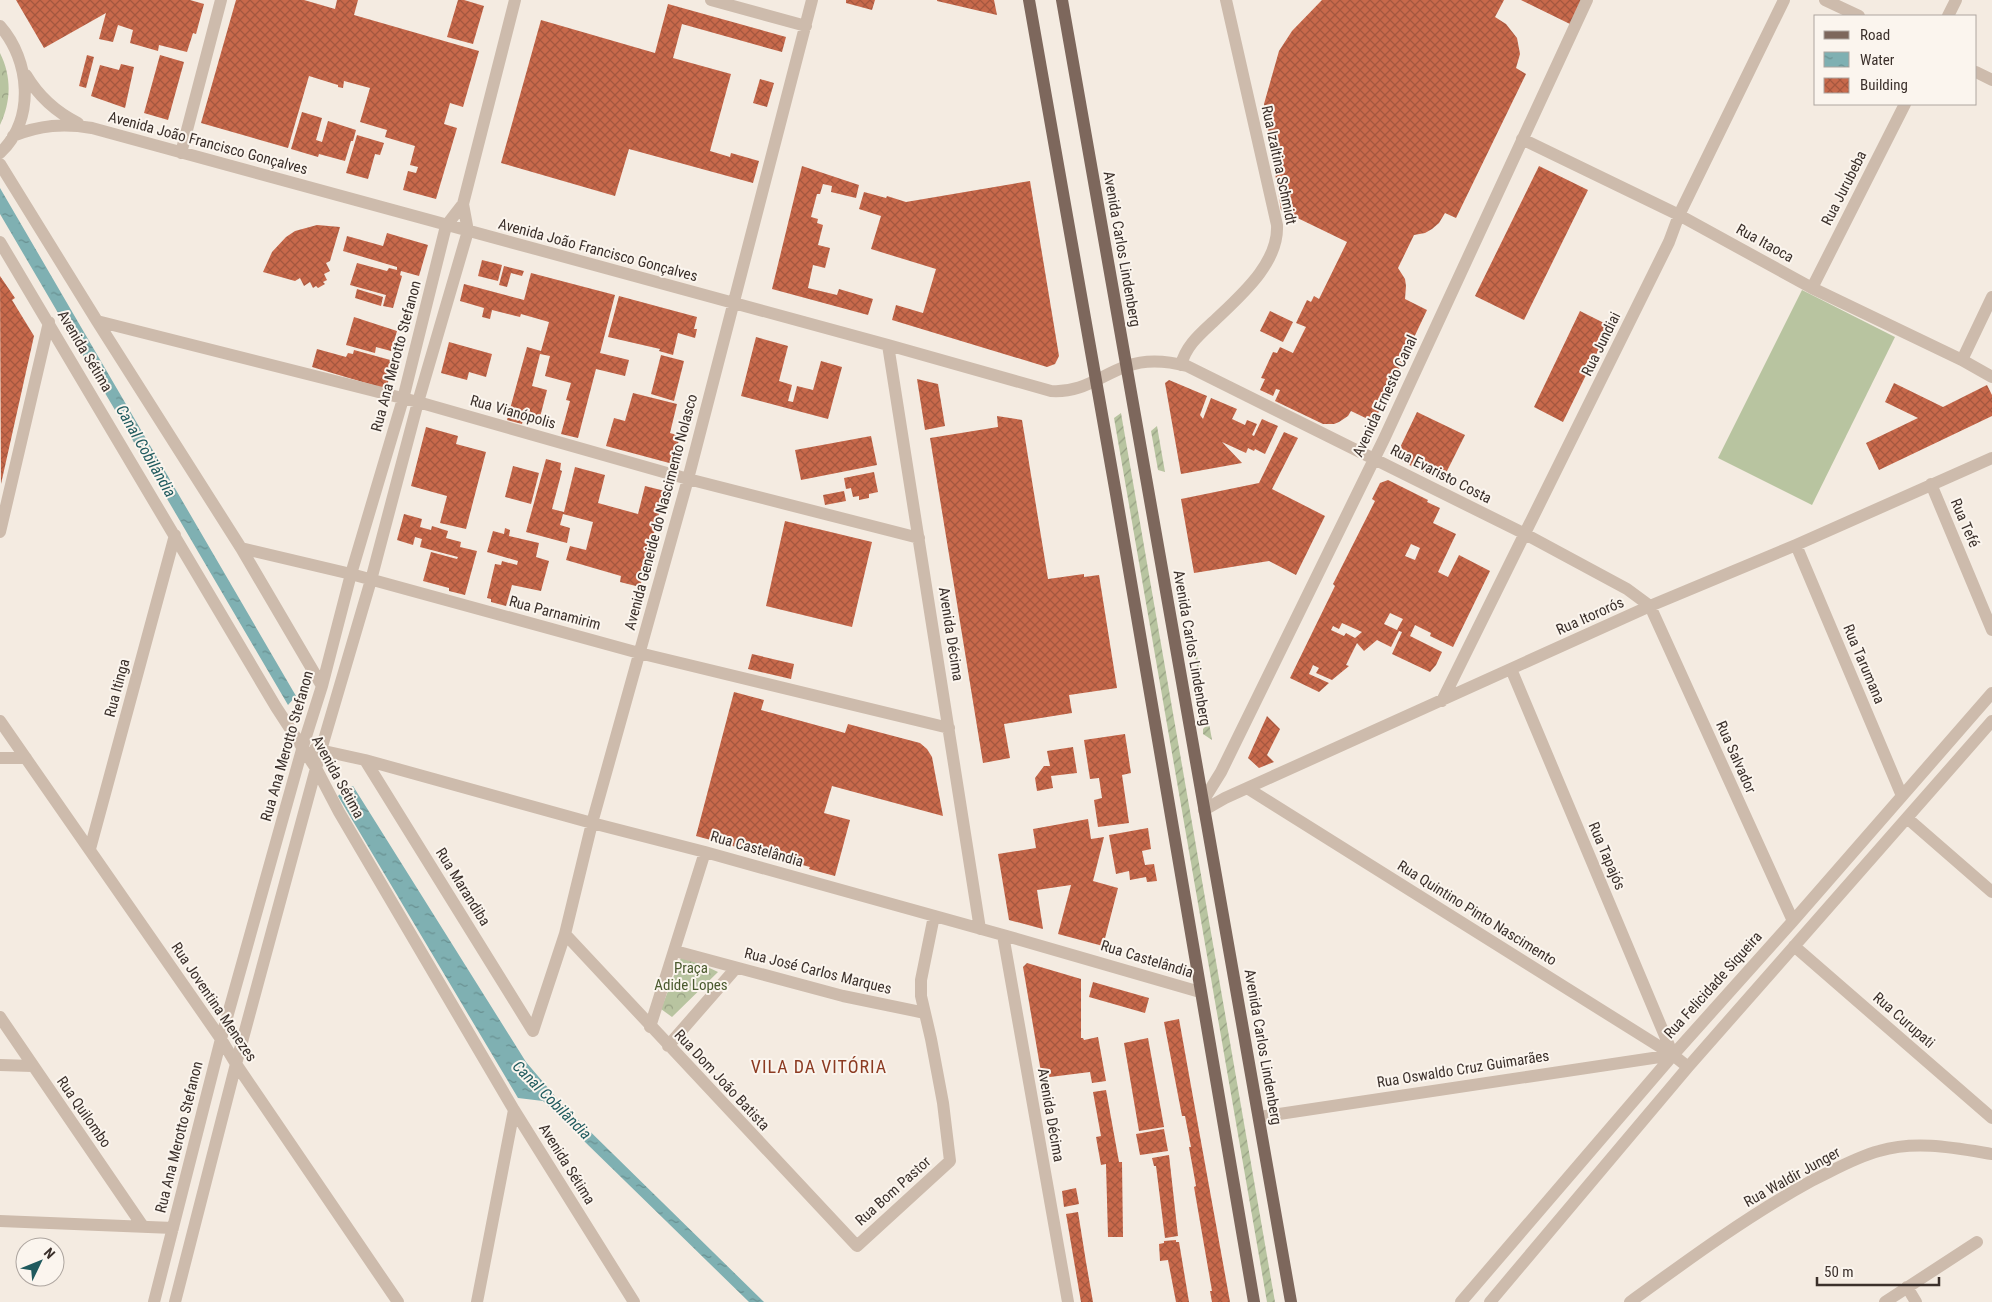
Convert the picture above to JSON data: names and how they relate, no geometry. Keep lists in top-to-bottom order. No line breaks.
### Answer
{"streets":{"main road":["Avenida Carlos Lindenberg"],"street":["Avenida João Francisco Gonçalves","Rua Izaltina Schmidt","Rua Jurubeba","Rua Itaoca","Rua Jundiai","Avenida Sétima","Rua Ana Merotto Stefanon","Avenida Ernesto Canal","Rua Vianópolis","Rua Evaristo Costa","Avenida Geneide do Nascimento Nolasco","Rua Tefé","Rua Parnamirim","Rua Itororós","Avenida Décima","Rua Tarumana","Rua Itinga","Rua Salvador","Rua Castelândia","Rua Tapajós","Rua Marandiba","Rua Quintino Pinto Nascimento","Rua José Carlos Marques","Rua Felicidade Siqueira","Rua Joventina Menezes","Rua Curupati","Rua Oswaldo Cruz Guimarães","Rua Dom João Batista","Rua Quilombo","Rua Waldir Junger","Rua Bom Pastor"]},"crossings":[["Avenida João Francisco Gonçalves","Rua Ana Merotto Stefanon"],["Avenida João Francisco Gonçalves","Avenida Geneide do Nascimento Nolasco"],["Avenida João Francisco Gonçalves","Avenida Décima"],["Rua Izaltina Schmidt","Rua Evaristo Costa"],["Rua Jurubeba","Rua Itaoca"],["Rua Itaoca","Rua Jundiai"],["Rua Itaoca","Avenida Ernesto Canal"],["Avenida Carlos Lindenberg","Avenida Ernesto Canal"],["Avenida Carlos Lindenberg","Rua Evaristo Costa"],["Avenida Carlos Lindenberg","Rua Itororós"],["Avenida Carlos Lindenberg","Rua Oswaldo Cruz Guimarães"],["Rua Jundiai","Rua Evaristo Costa"],["Rua Jundiai","Rua Itororós"],["Avenida Sétima","Rua Ana Merotto Stefanon"],["Avenida Sétima","Rua Itinga"],["Avenida Sétima","Rua Castelândia"],["Rua Ana Merotto Stefanon","Rua Vianópolis"],["Rua Ana Merotto Stefanon","Rua Parnamirim"],["Rua Ana Merotto Stefanon","Rua Castelândia"],["Rua Ana Merotto Stefanon","Rua Joventina Menezes"],["Avenida Ernesto Canal","Rua Evaristo Costa"],["Avenida Ernesto Canal","Rua Itororós"],["Rua Vianópolis","Avenida Geneide do Nascimento Nolasco"],["Rua Vianópolis","Avenida Décima"],["Rua Evaristo Costa","Rua Itororós"],["Rua Evaristo Costa","Rua Salvador"],["Avenida Geneide do Nascimento Nolasco","Rua Parnamirim"],["Avenida Geneide do Nascimento Nolasco","Rua Castelândia"],["Avenida Geneide do Nascimento Nolasco","Rua Marandiba"],["Avenida Geneide do Nascimento Nolasco","Rua Dom João Batista"],["Rua Tefé","Rua Itororós"],["Rua Parnamirim","Avenida Décima"],["Rua Itororós","Rua Tarumana"],["Rua Itororós","Rua Salvador"],["Rua Itororós","Rua Tapajós"],["Rua Itororós","Rua Quintino Pinto Nascimento"],["Avenida Décima","Rua Castelândia"],["Rua Tarumana","Rua Felicidade Siqueira"],["Rua Itinga","Rua Joventina Menezes"],["Rua Salvador","Rua Felicidade Siqueira"],["Rua Castelândia","Rua Marandiba"],["Rua Tapajós","Rua Quintino Pinto Nascimento"],["Rua Tapajós","Rua Felicidade Siqueira"],["Rua Tapajós","Rua Oswaldo Cruz Guimarães"],["Rua Quintino Pinto Nascimento","Rua Felicidade Siqueira"],["Rua Quintino Pinto Nascimento","Rua Oswaldo Cruz Guimarães"],["Rua José Carlos Marques","Rua Bom Pastor"],["Rua Felicidade Siqueira","Rua Oswaldo Cruz Guimarães"],["Rua Dom João Batista","Rua Bom Pastor"]],"districts":["VILA DA VITÓRIA"],"water":["Canal Cobilândia"],"parks":["Praça Adide Lopes"],"legend":["Road","Water","Building"],"scale_bar":"50 m","north":"top right"}
